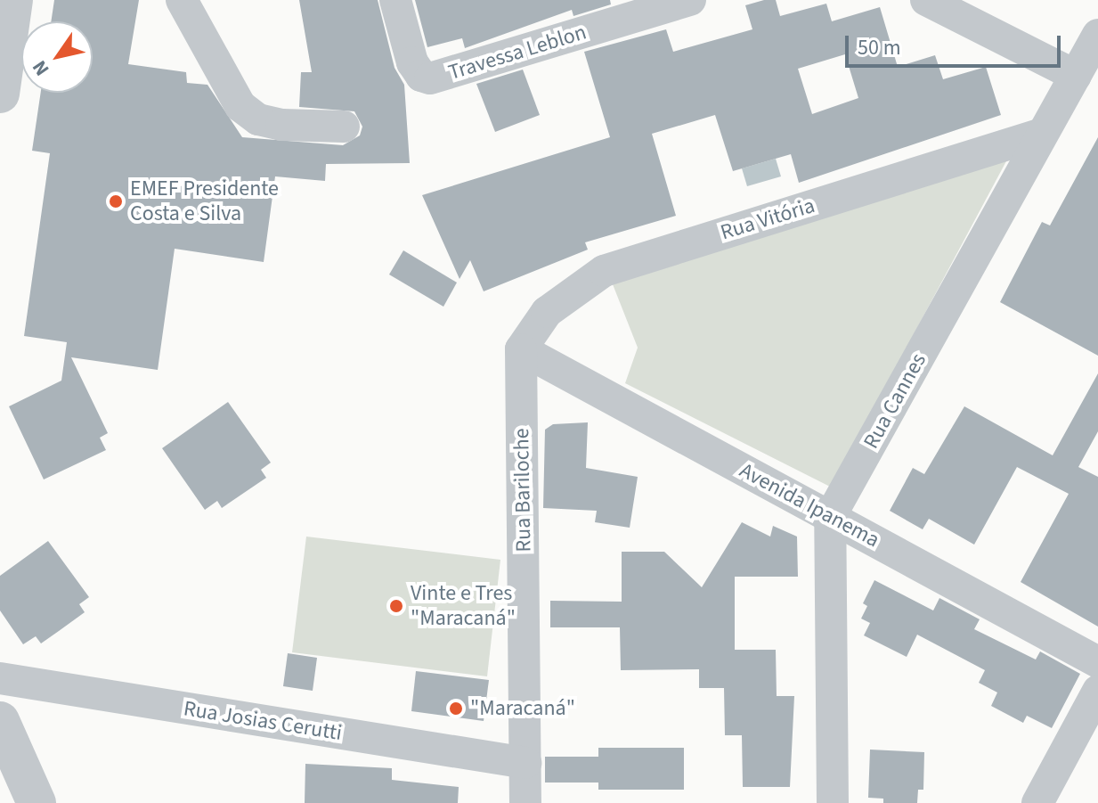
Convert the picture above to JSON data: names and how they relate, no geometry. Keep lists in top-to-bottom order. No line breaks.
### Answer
{"streets":{"street":["Travessa Leblon","Rua Vitória","Rua Cannes","Rua Bariloche","Avenida Ipanema","Rua Josias Cerutti"]},"crossings":[["Rua Vitória","Rua Cannes"],["Rua Vitória","Rua Bariloche"],["Rua Vitória","Avenida Ipanema"],["Rua Cannes","Avenida Ipanema"],["Rua Bariloche","Avenida Ipanema"],["Rua Bariloche","Rua Josias Cerutti"]],"places":["EMEF Presidente Costa e Silva","Vinte e Tres \"Maracaná\"","\"Maracaná\""],"scale_bar":"50 m","north":"bottom left"}
